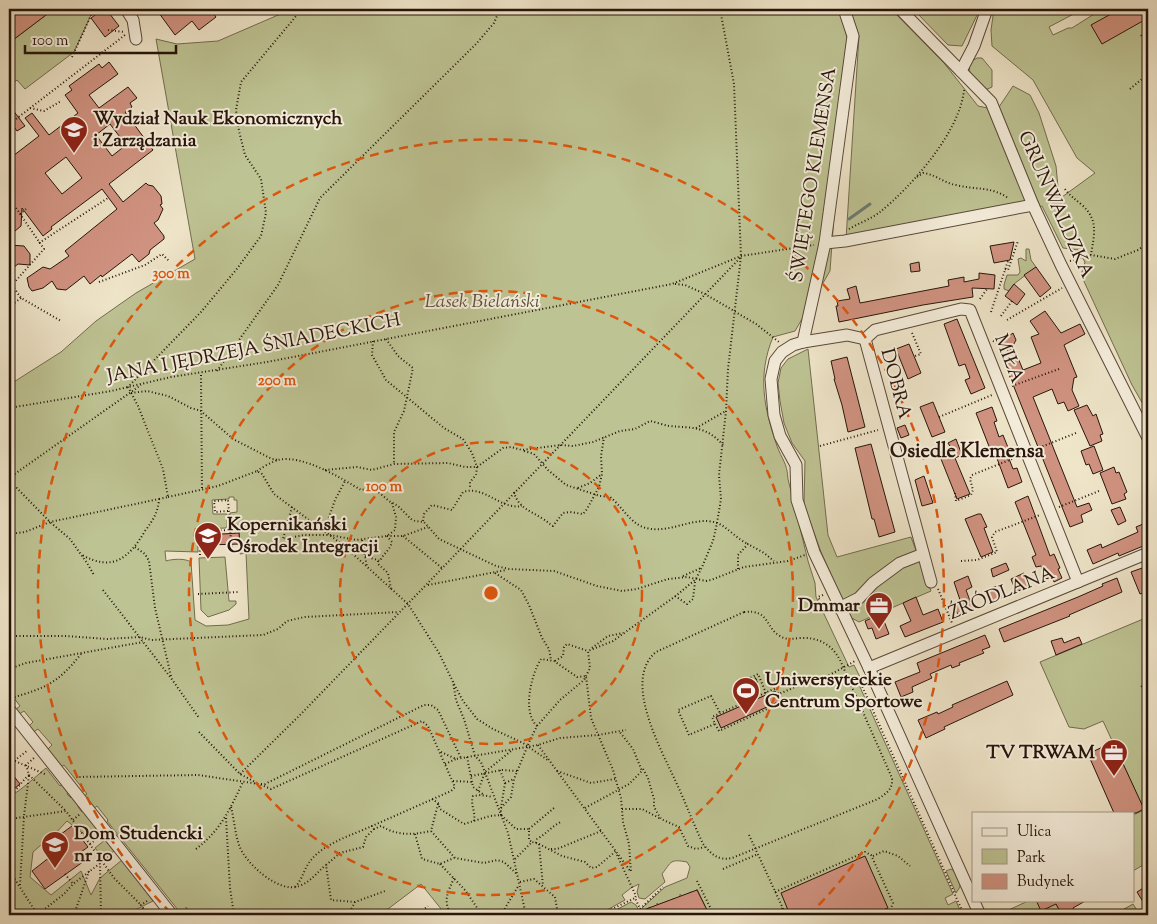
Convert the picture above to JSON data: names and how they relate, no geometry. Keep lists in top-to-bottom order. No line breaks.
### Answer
{"streets":{"street":["ŚWIĘTEGO KLEMENSA","GRUNWALDZKA","MIŁA","DOBRA","ŹRÓDLANA"],"path":["JANA I JĘDRZEJA ŚNIADECKICH"]},"crossings":[["ŚWIĘTEGO KLEMENSA","JANA I JĘDRZEJA ŚNIADECKICH"],["MIŁA","DOBRA"],["MIŁA","ŹRÓDLANA"]],"districts":["Osiedle Klemensa"],"parks":["Lasek Bielański"],"places":{"school or university":["Wydział Nauk Ekonomicznych i Zarządzania","Kopernikański Ośrodek Integracji","Dom Studencki nr 10"],"office":["Dmmar","TV TRWAM"],"sports":["Uniwersyteckie Centrum Sportowe"]},"legend":["Ulica","Park","Budynek"],"scale_bar":"100 m","rings":["300 m","200 m","100 m"]}
